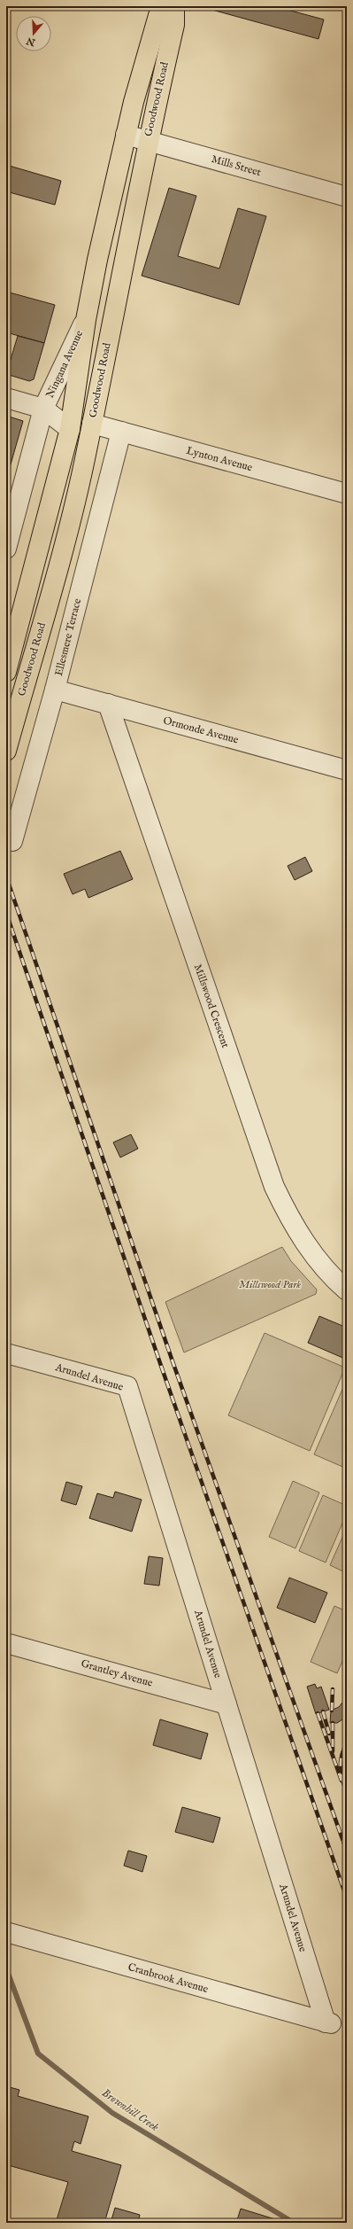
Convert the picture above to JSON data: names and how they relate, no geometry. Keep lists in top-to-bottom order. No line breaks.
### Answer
{"streets":{"main road":["Goodwood Road"],"street":["Mills Street","Ningana Avenue","Lynton Avenue","Ellesmere Terrace","Ormonde Avenue","Millswood Crescent","Arundel Avenue","Grantley Avenue","Cranbrook Avenue"]},"crossings":[["Goodwood Road","Mills Street"],["Goodwood Road","Ningana Avenue"],["Goodwood Road","Lynton Avenue"],["Lynton Avenue","Ellesmere Terrace"],["Ellesmere Terrace","Ormonde Avenue"],["Ormonde Avenue","Millswood Crescent"],["Arundel Avenue","Grantley Avenue"],["Arundel Avenue","Cranbrook Avenue"]],"water":["Brownhill Creek"],"parks":["Millswood Park"],"north":"bottom"}
